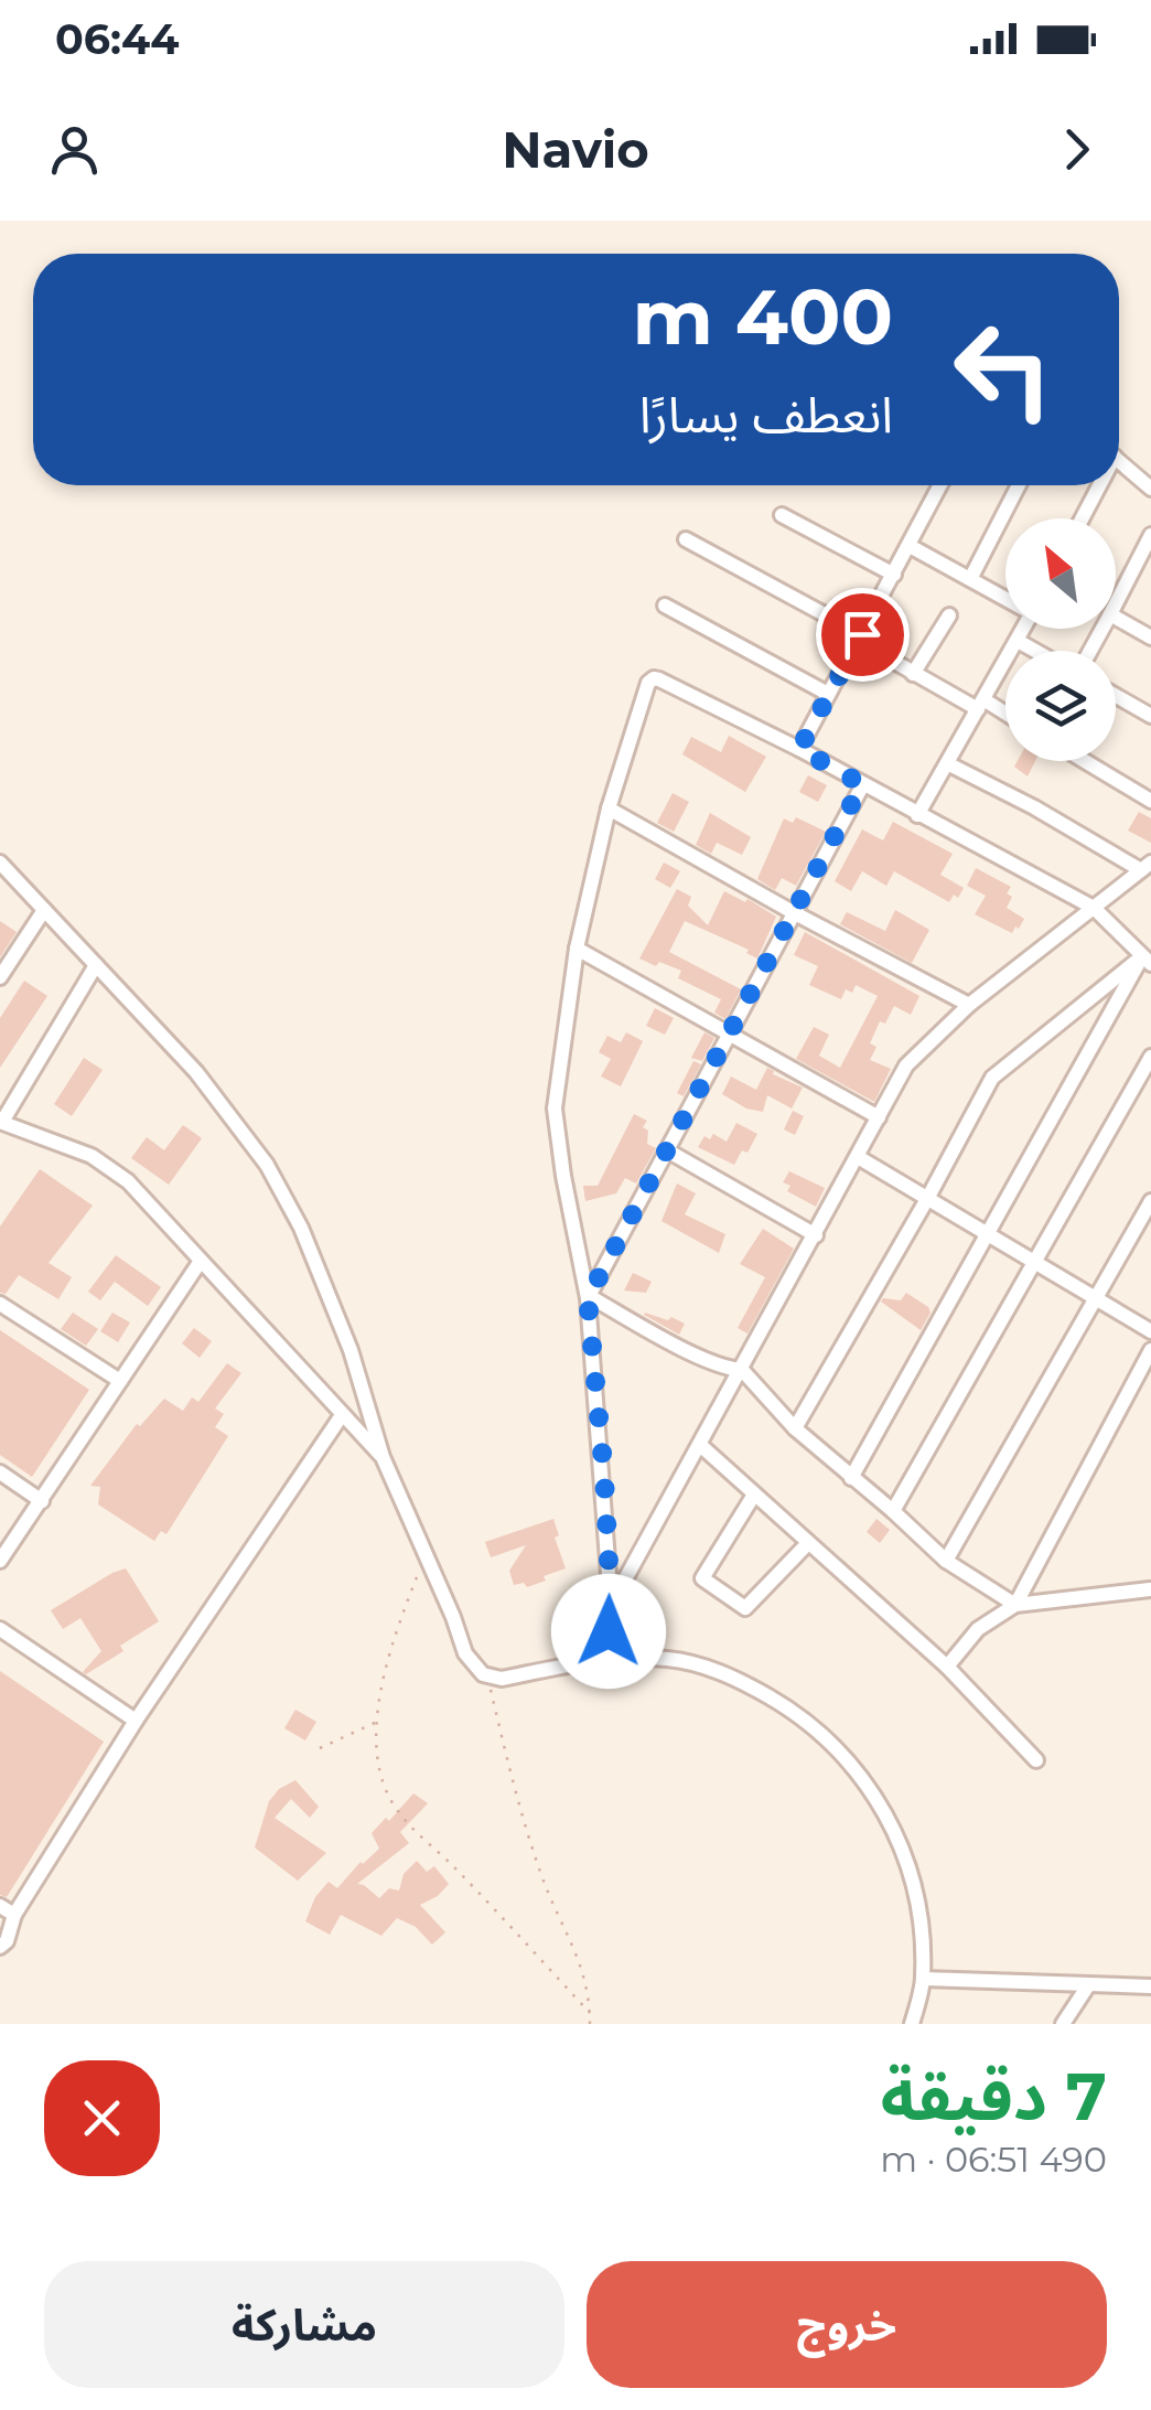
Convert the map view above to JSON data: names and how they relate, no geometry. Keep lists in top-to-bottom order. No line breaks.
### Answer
{"north":"top left","page":{"status":"06:44","header":"Navio","turn":["400 m","انعطف يسارًا"],"heading":["7 دقيقة","490 m · 06:51"],"buttons":["خروج","مشاركة"]}}
